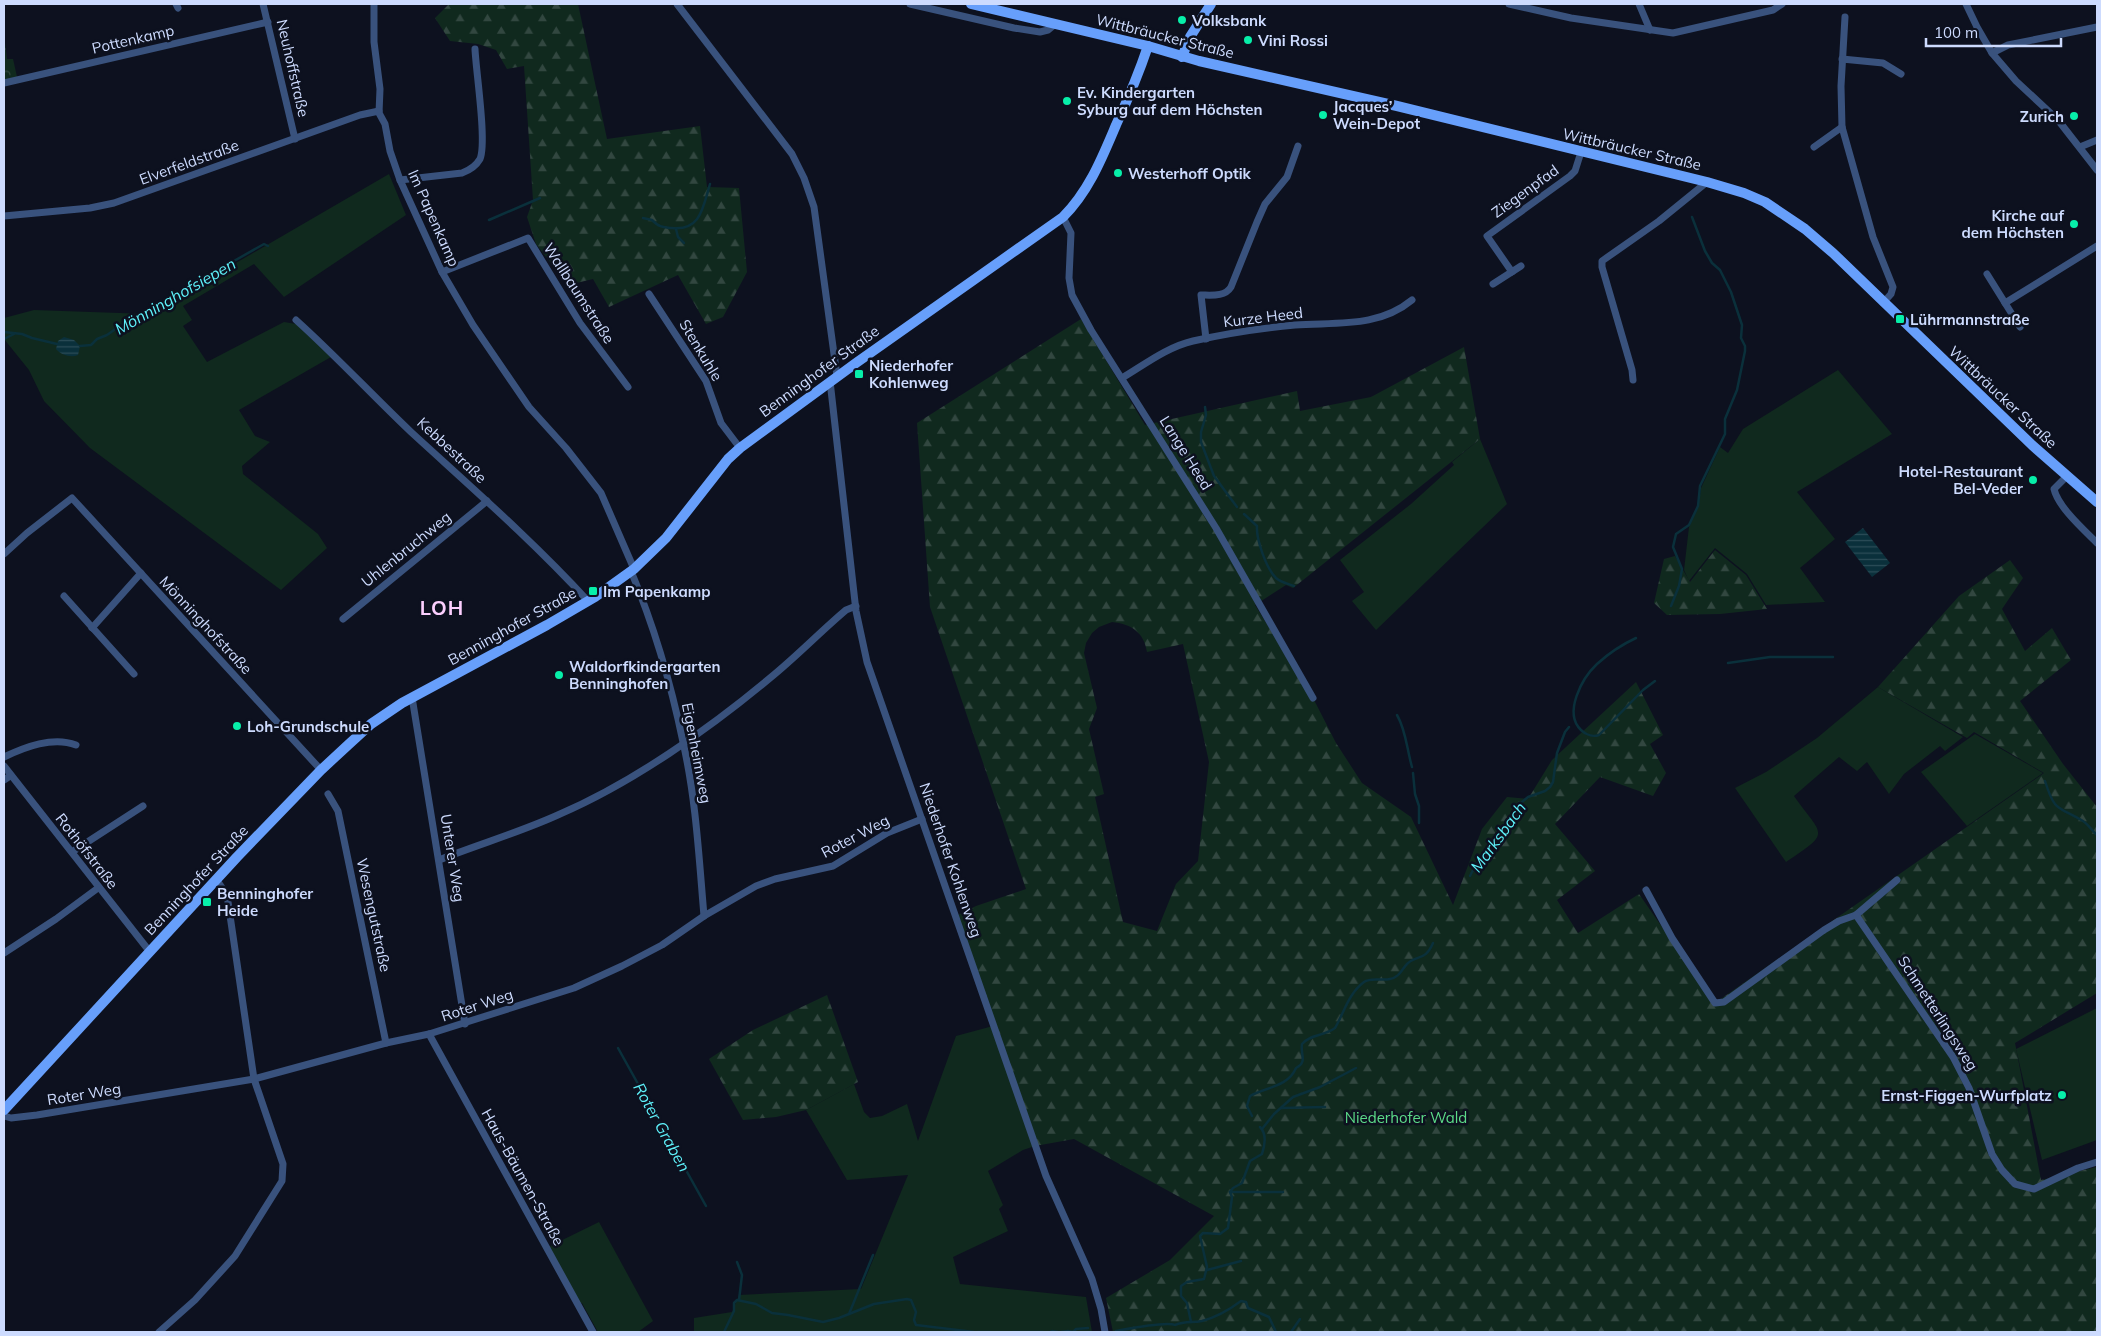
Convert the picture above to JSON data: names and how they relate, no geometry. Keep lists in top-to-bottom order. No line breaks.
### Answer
{"streets":{"main road":["Wittbräucker Straße","Benninghofer Straße"],"street":["Pottenkamp","Neuhoffstraße","Elverfeldstraße","Ziegenpfad","Im Papenkamp","Wallbaumstraße","Kurze Heed","Stenkuhle","Kebbestraße","Lange Heed","Uhlenbruchweg","Mönninghofstraße","Eigenheimweg","Roter Weg","Rothöfstraße","Unterer Weg","Niederhofer Kohlenweg","Wesengutstraße","Schmetterlingsweg","Haus-Bäumen-Straße"]},"crossings":[["Wittbräucker Straße","Ziegenpfad"],["Wittbräucker Straße","Benninghofer Straße"],["Pottenkamp","Neuhoffstraße"],["Neuhoffstraße","Elverfeldstraße"],["Elverfeldstraße","Im Papenkamp"],["Im Papenkamp","Wallbaumstraße"],["Im Papenkamp","Benninghofer Straße"],["Im Papenkamp","Eigenheimweg"],["Kurze Heed","Lange Heed"],["Stenkuhle","Benninghofer Straße"],["Benninghofer Straße","Kebbestraße"],["Benninghofer Straße","Lange Heed"],["Benninghofer Straße","Mönninghofstraße"],["Benninghofer Straße","Eigenheimweg"],["Benninghofer Straße","Rothöfstraße"],["Benninghofer Straße","Unterer Weg"],["Benninghofer Straße","Niederhofer Kohlenweg"],["Kebbestraße","Uhlenbruchweg"],["Eigenheimweg","Roter Weg"],["Roter Weg","Unterer Weg"],["Roter Weg","Niederhofer Kohlenweg"],["Roter Weg","Wesengutstraße"],["Roter Weg","Haus-Bäumen-Straße"]],"districts":["LOH"],"water":["Mönninghofsiepen","Marksbach","Roter Graben"],"parks":["Niederhofer Wald"],"places":{"other":["Volksbank","Vini Rossi","Ev. Kindergarten Syburg auf dem Höchsten","Jacques’ Wein-Depot","Zurich","Westerhoff Optik","Kirche auf dem Höchsten","Hotel-Restaurant Bel-Veder","Waldorfkindergarten Benninghofen","Loh-Grundschule","Ernst-Figgen-Wurfplatz"],"transit":["Lührmannstraße","Niederhofer Kohlenweg","Im Papenkamp","Benninghofer Heide"]},"scale_bar":"100 m"}
